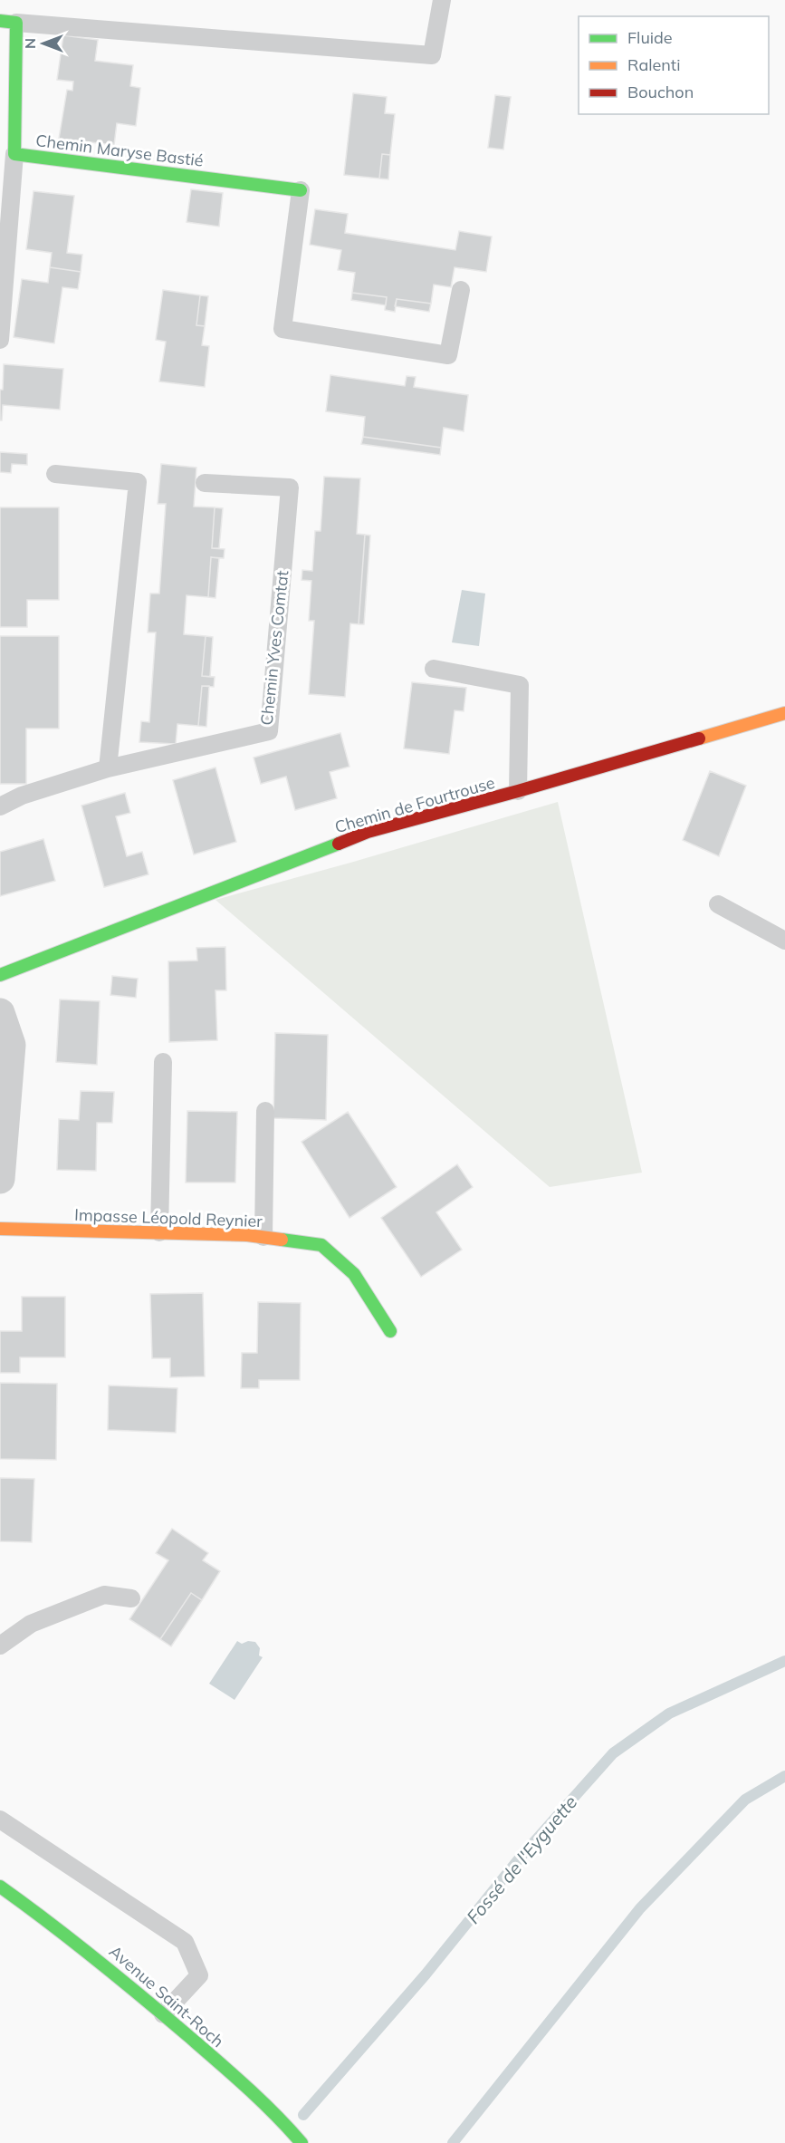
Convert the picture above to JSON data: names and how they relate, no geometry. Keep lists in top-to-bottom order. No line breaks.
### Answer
{"streets":{"street":["Chemin Maryse Bastié","Chemin de Fourtrouse","Impasse Léopold Reynier","Avenue Saint-Roch"],"lane":["Chemin Yves Comtat"]},"water":["Fossé de l'Eyguette"],"legend":["Fluide","Ralenti","Bouchon"],"north":"left"}
